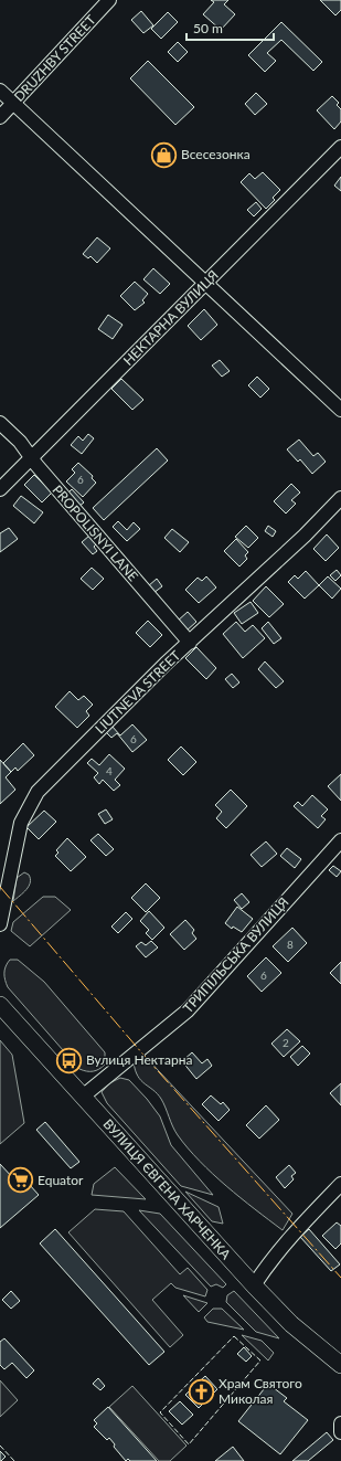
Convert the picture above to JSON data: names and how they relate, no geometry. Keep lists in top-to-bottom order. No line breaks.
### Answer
{"streets":{"main road":["ВУЛИЦЯ ЄВГЕНА ХАРЧЕНКА"],"street":["DRUZHBY STREET","НЕКТАРНА ВУЛИЦЯ","PROPOLISNYI LANE","LIUTNEVA STREET","ТРИПІЛЬСЬКА ВУЛИЦЯ"]},"crossings":[["НЕКТАРНА ВУЛИЦЯ","PROPOLISNYI LANE"],["PROPOLISNYI LANE","LIUTNEVA STREET"],["ТРИПІЛЬСЬКА ВУЛИЦЯ","ВУЛИЦЯ ЄВГЕНА ХАРЧЕНКА"]],"places":{"shop":["Всесезонка"],"bus stop":["Вулиця Нектарна"],"supermarket":["Equator"],"church":["Храм Святого Миколая"]},"house_numbers":["6","6","4","8","6","2"],"scale_bar":"50 m"}
